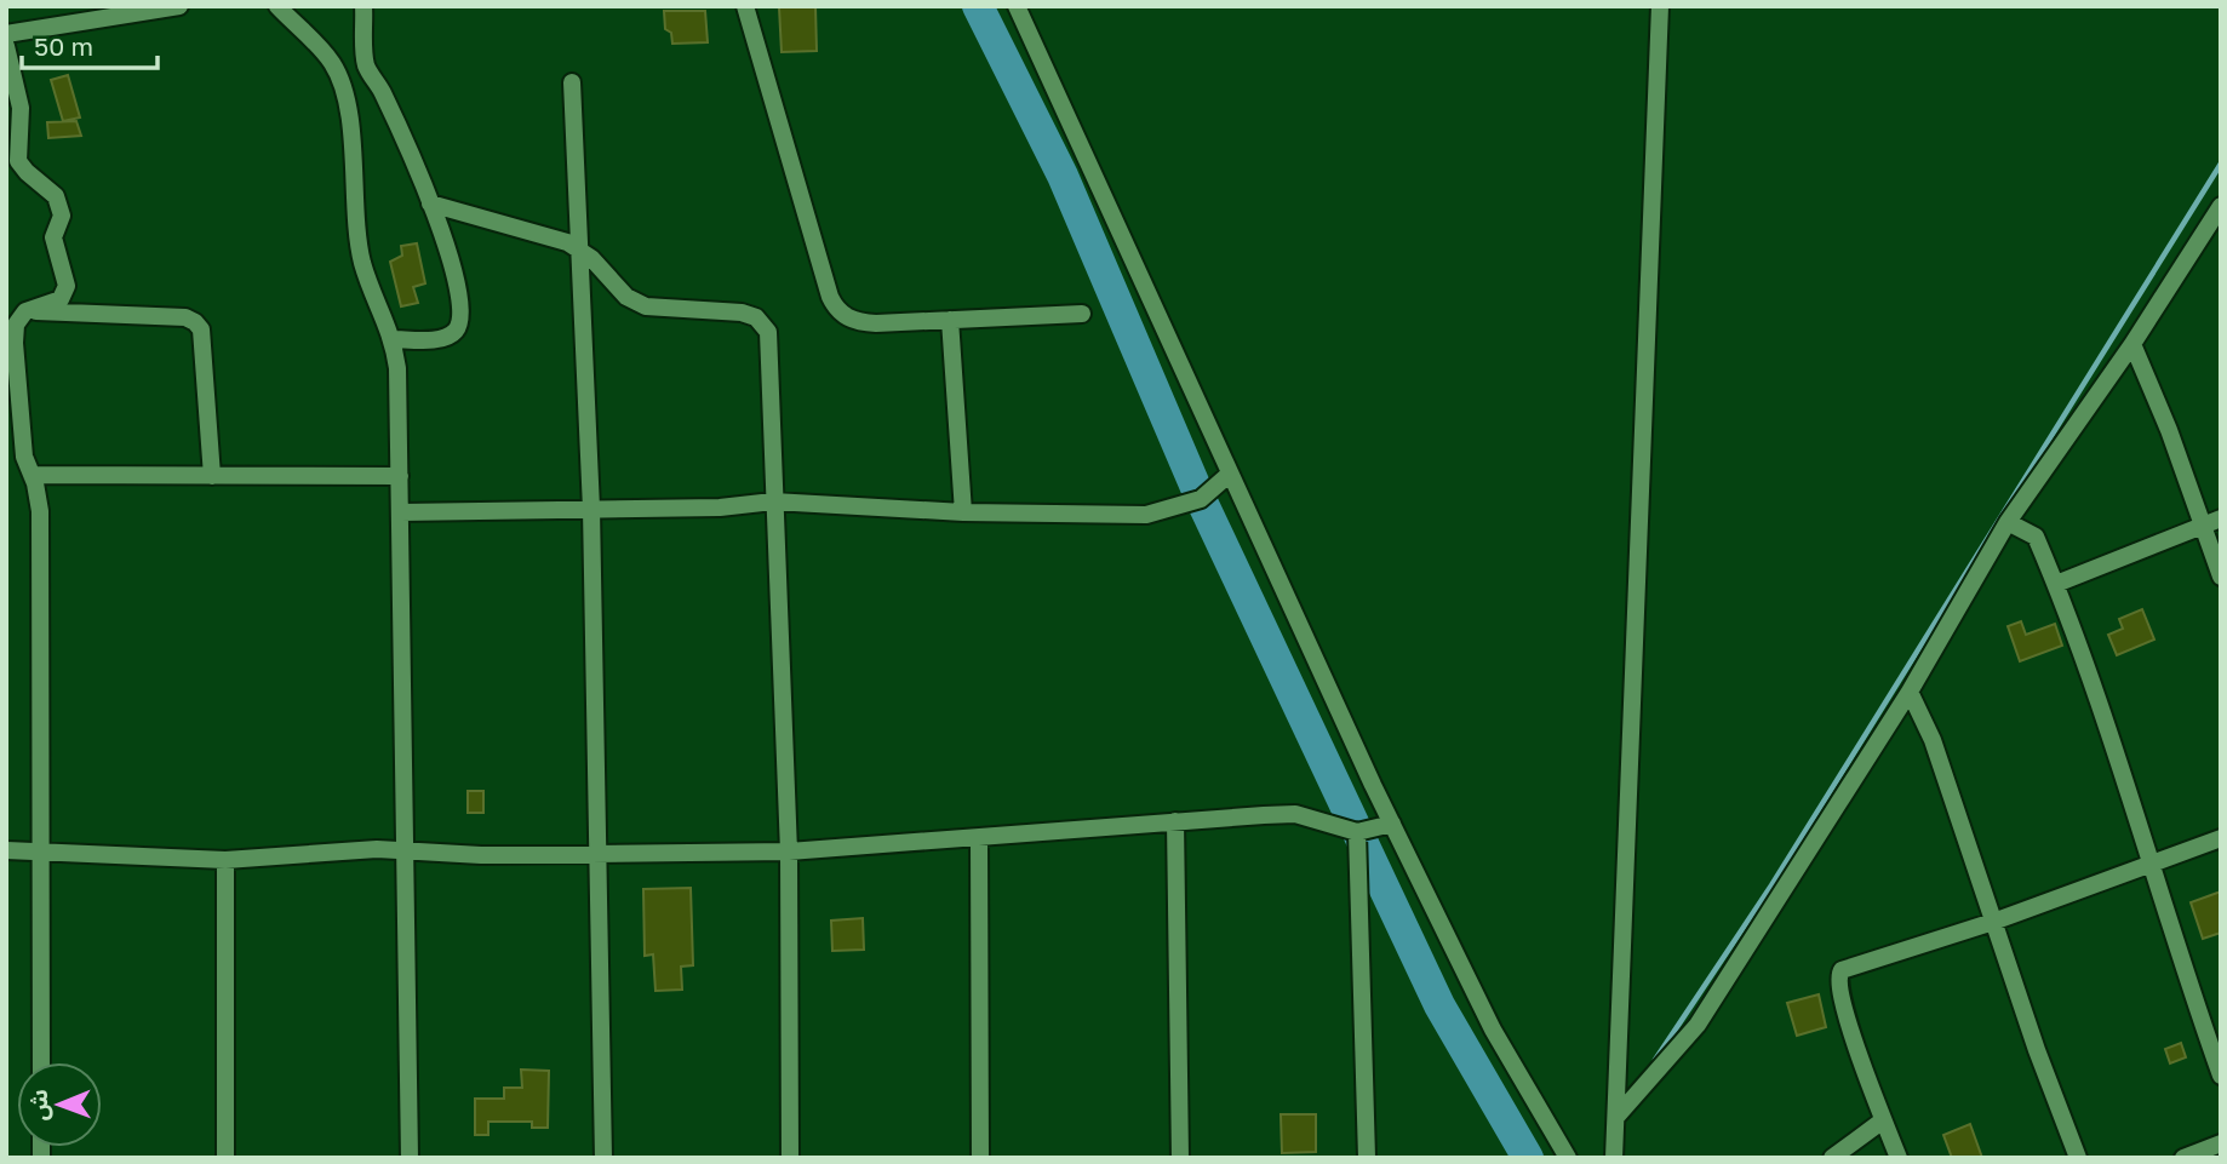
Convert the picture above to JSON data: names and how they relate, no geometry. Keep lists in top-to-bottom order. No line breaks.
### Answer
{"scale_bar":"50 m","north":"left"}
